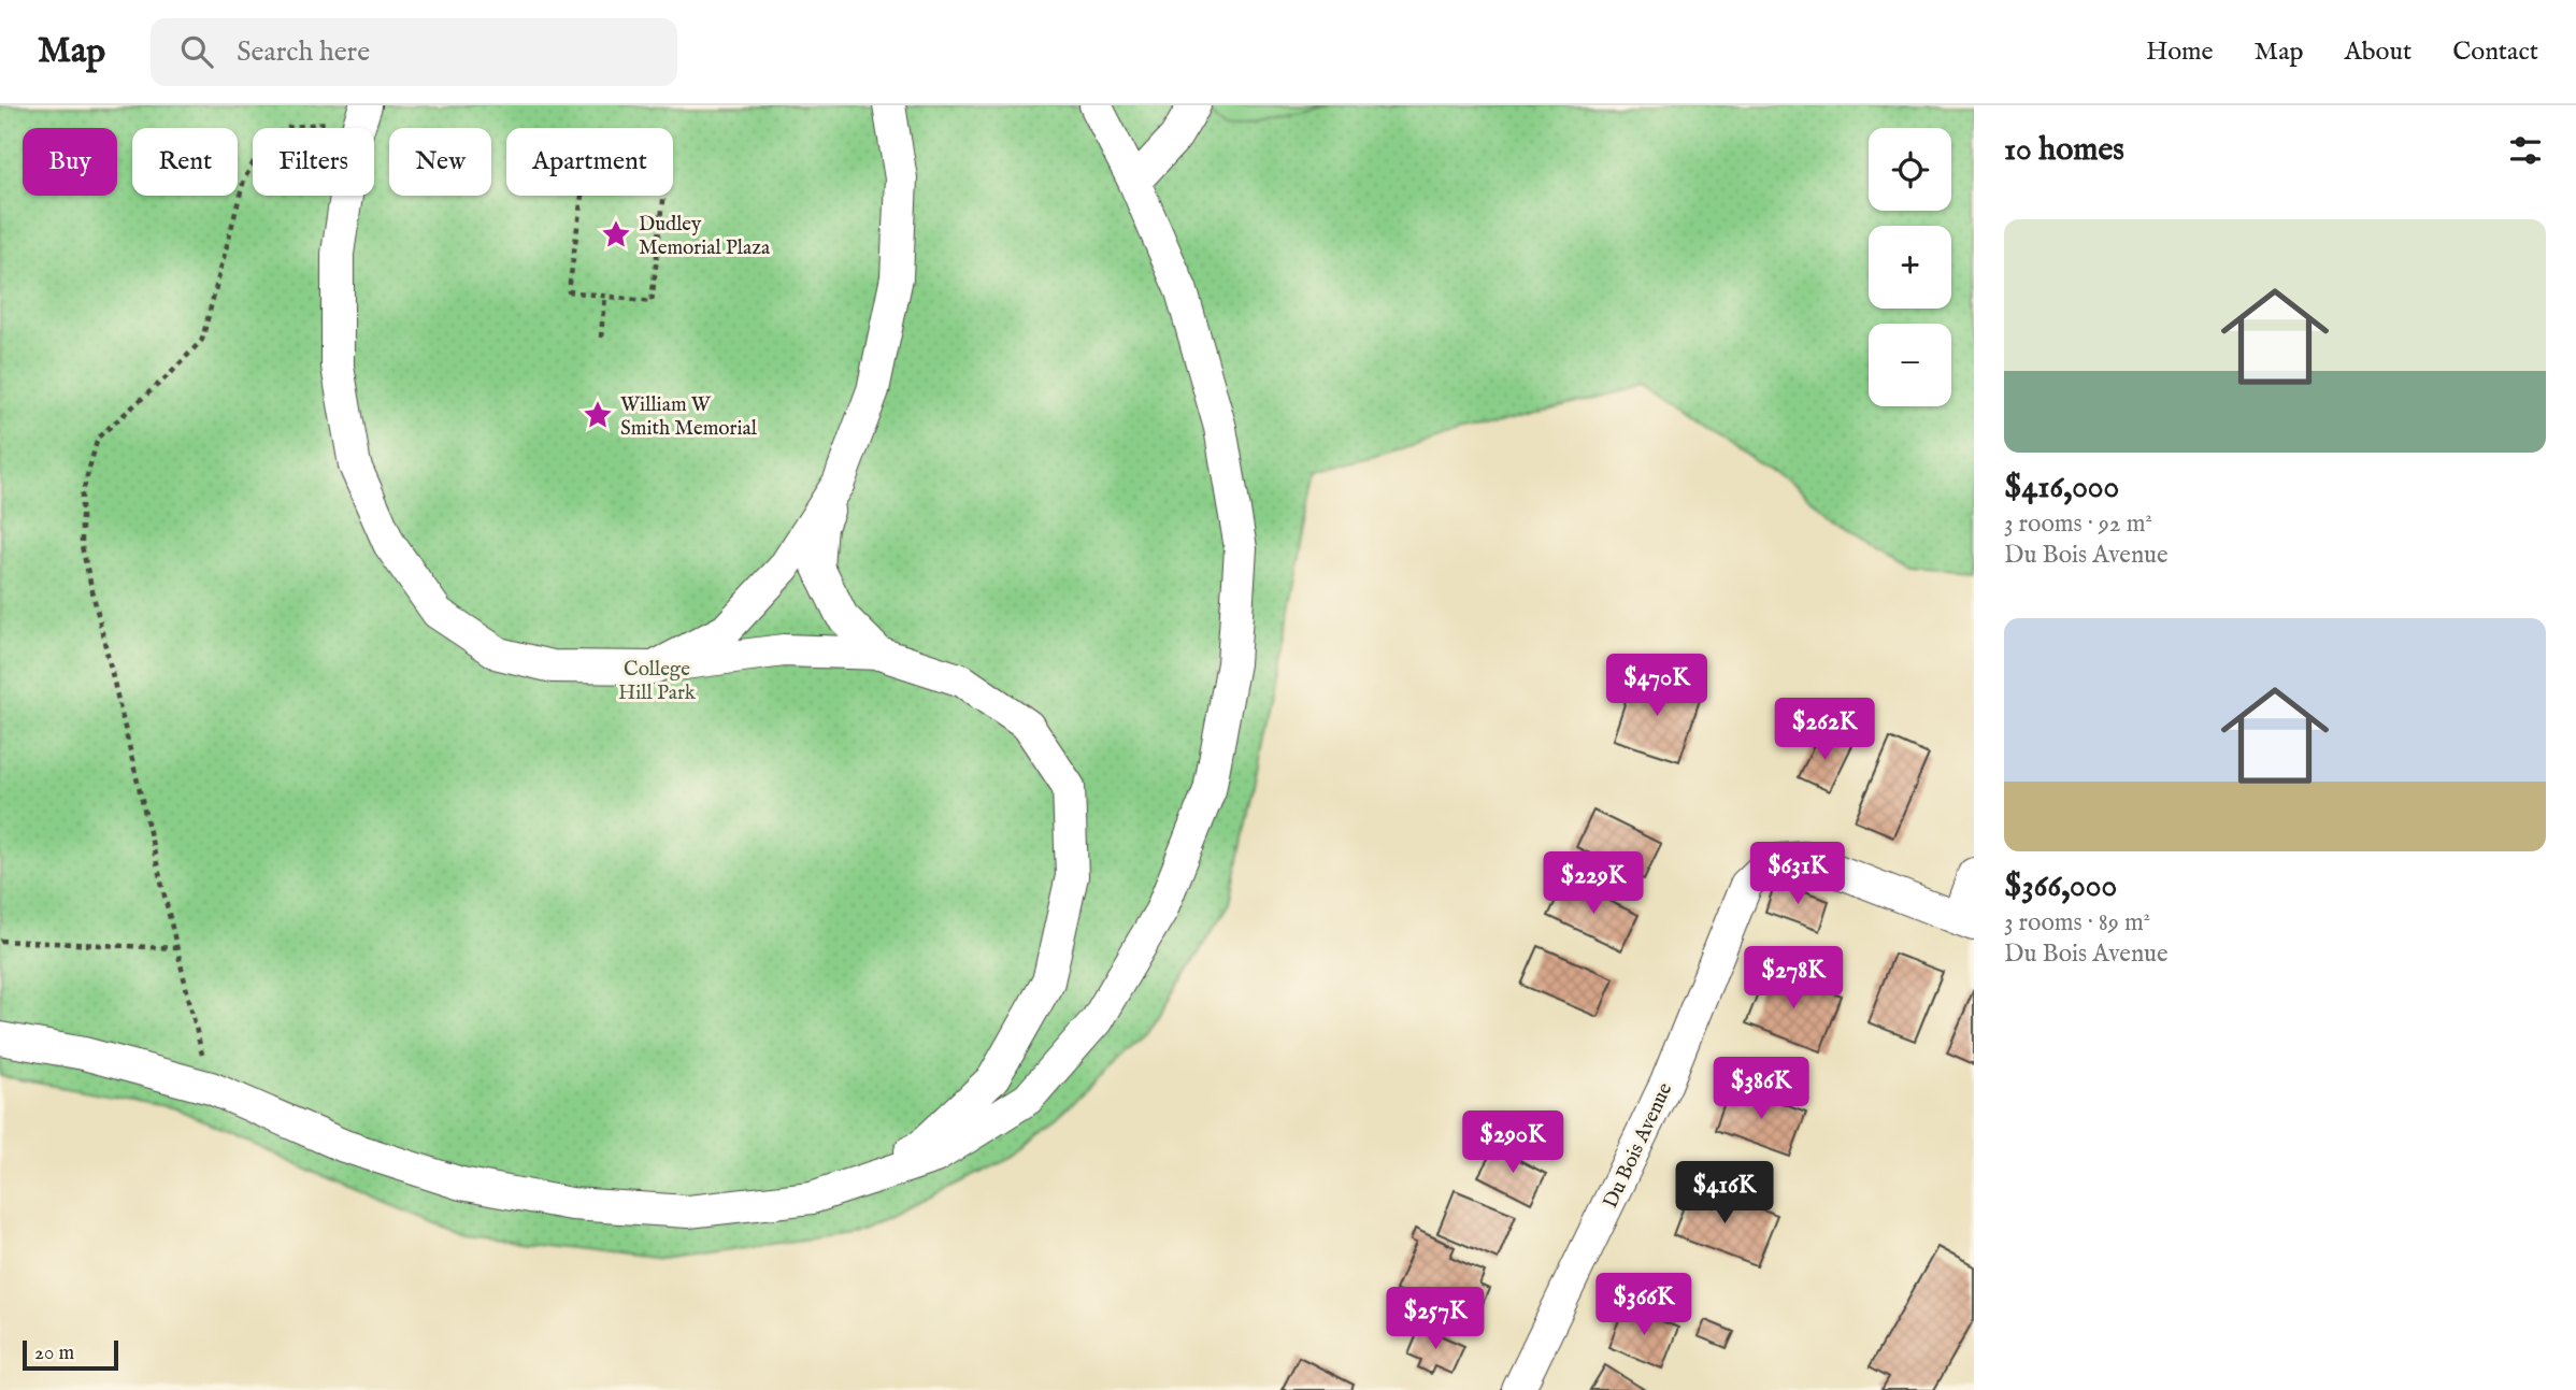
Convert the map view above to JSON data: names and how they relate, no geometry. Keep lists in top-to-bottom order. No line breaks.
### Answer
{"streets":{"street":["Du Bois Avenue"]},"parks":["College Hill Park"],"places":{"place":["Dudley Memorial Plaza","William W Smith Memorial"]},"scale_bar":"20 m","page":{"header":"Map","search":"Search here","nav":["Home","Map","About","Contact"],"heading":"10 homes","map_buttons":["+","−"],"chip":["Buy","Rent","Filters","New","Apartment"],"list":[{"name":"$416,000","note":"3 rooms · 92 m² · Du Bois Avenue"},{"name":"$366,000","note":"3 rooms · 89 m² · Du Bois Avenue"}],"price":["$470K","$262K","$631K","$229K","$278K","$386K","$290K","$416K","$366K","$257K"],"scale":"20 m"}}
